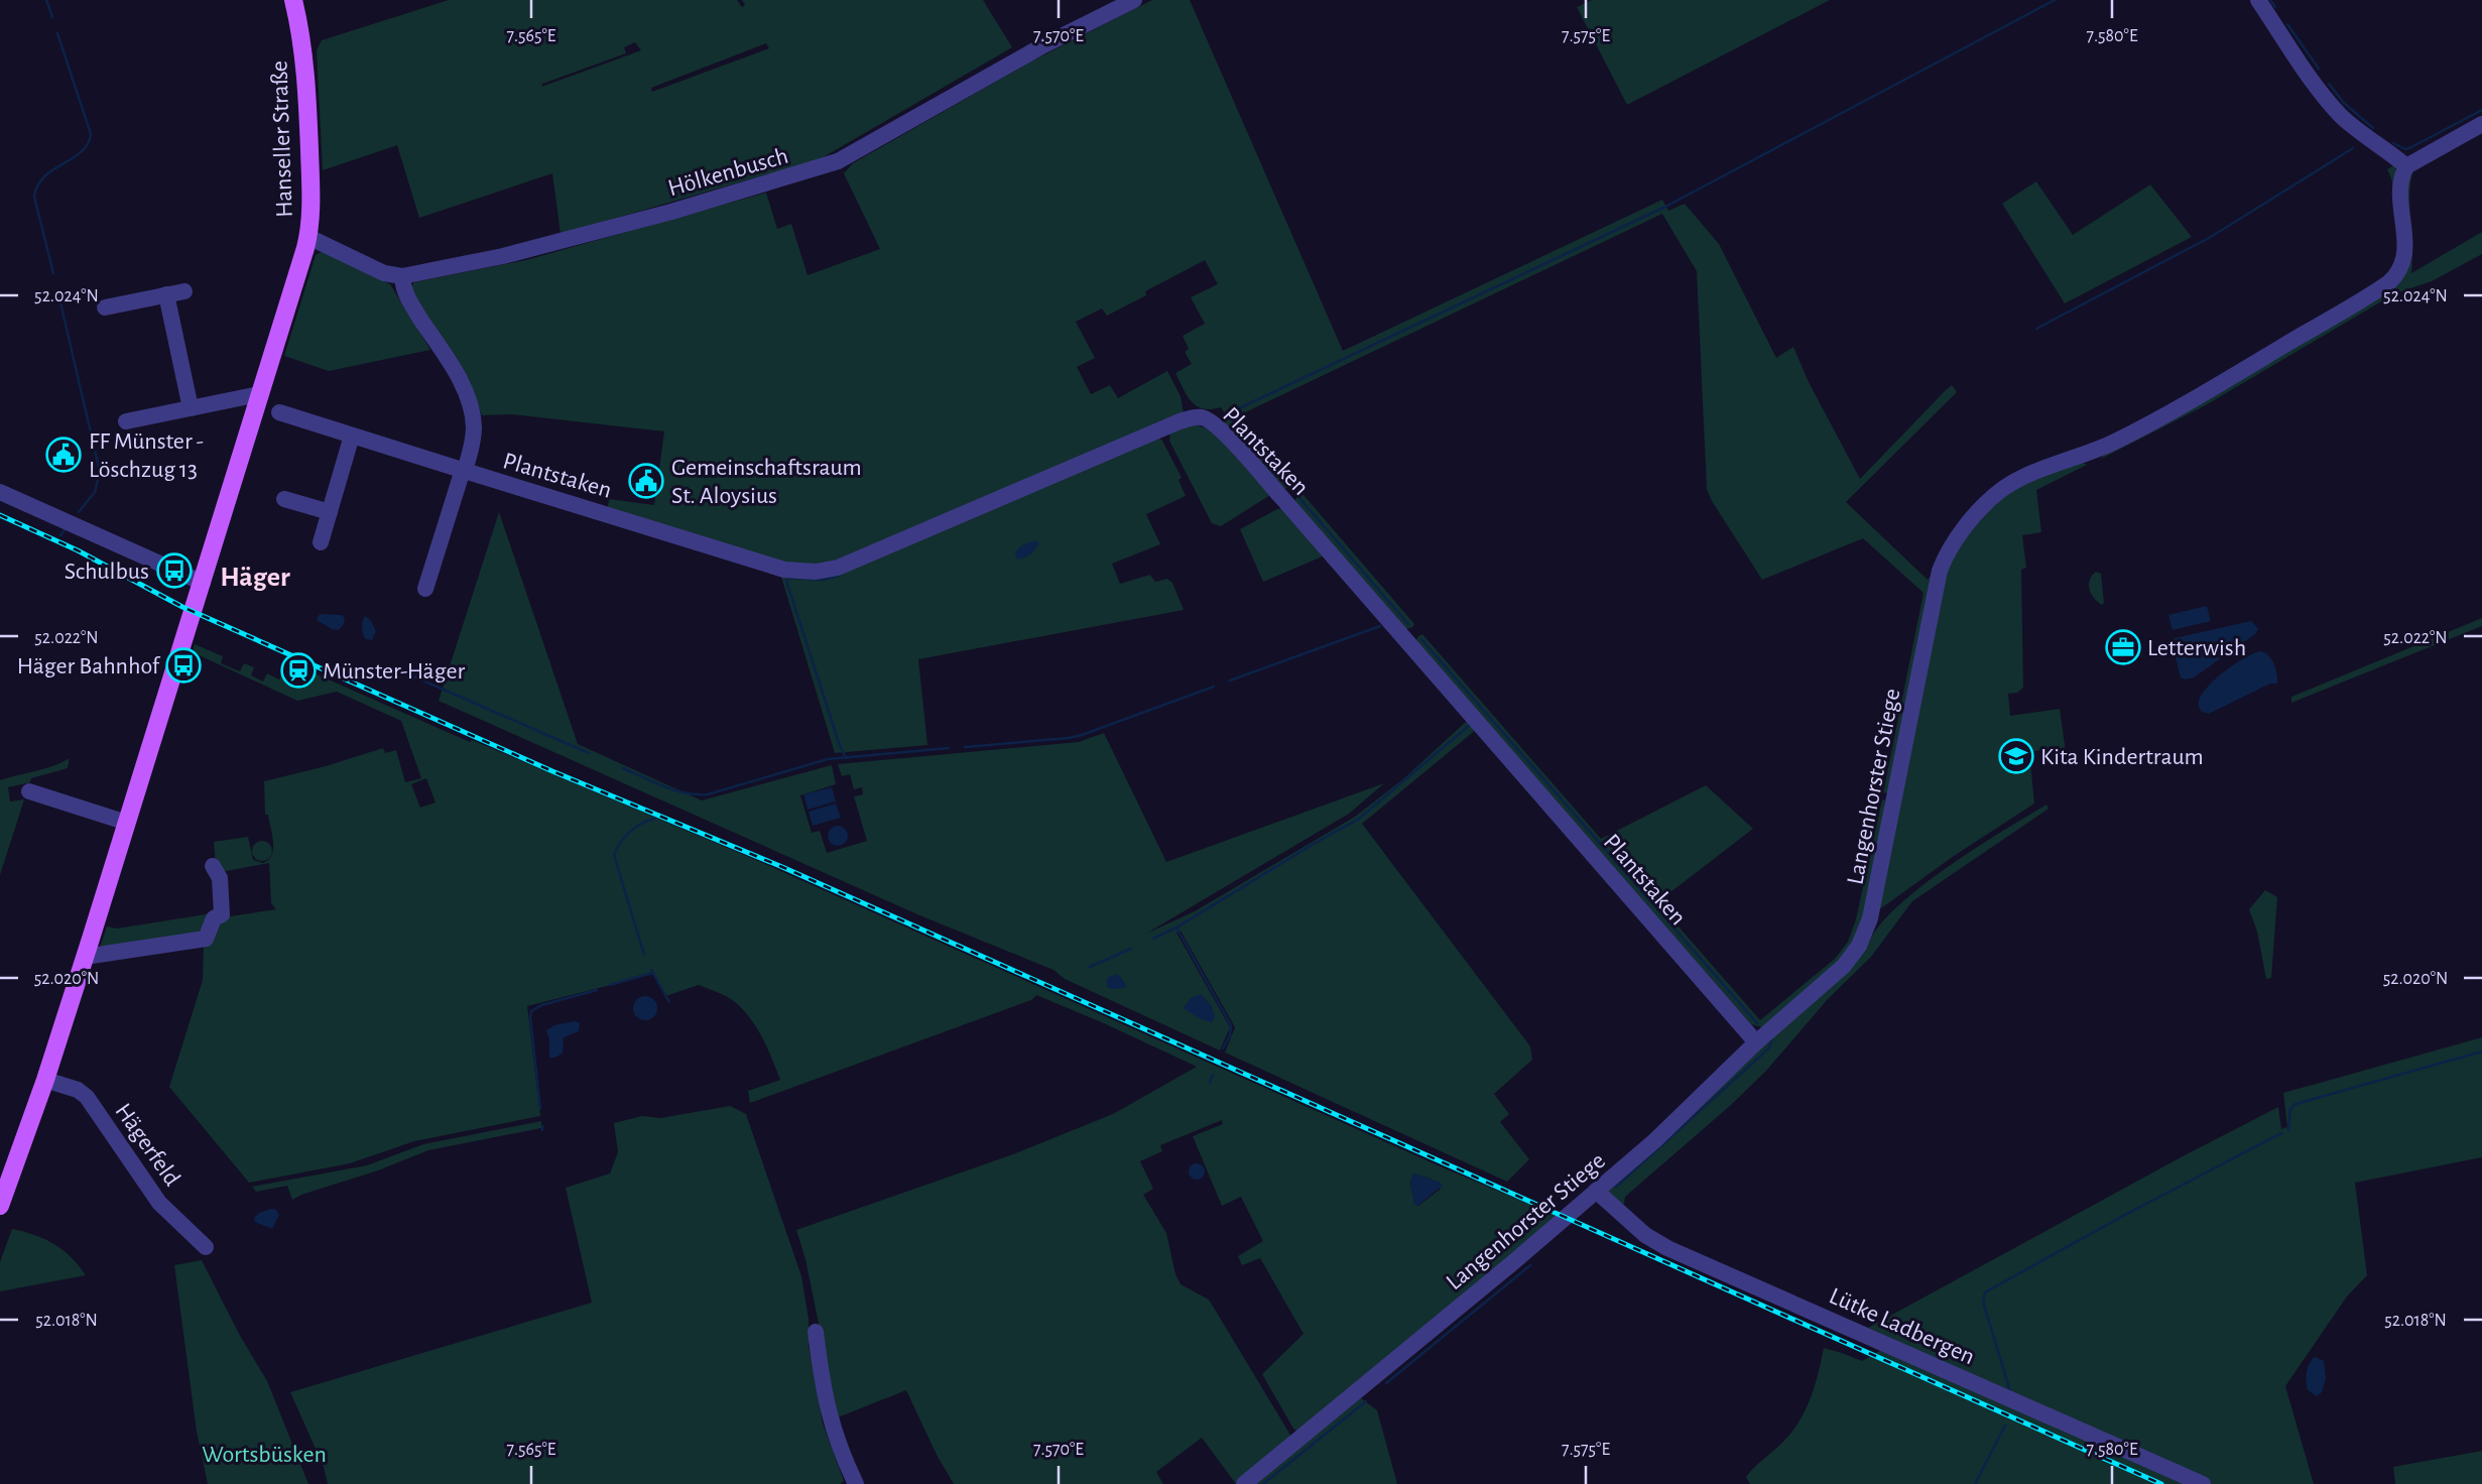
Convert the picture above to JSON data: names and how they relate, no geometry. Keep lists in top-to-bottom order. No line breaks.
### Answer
{"streets":{"main road":["Hanseller Straße"],"street":["Hölkenbusch","Plantstaken","Langenhorster Stiege","Hägerfeld","Lütke Ladbergen"]},"crossings":[["Hanseller Straße","Hölkenbusch"],["Hanseller Straße","Hägerfeld"],["Hölkenbusch","Plantstaken"],["Plantstaken","Langenhorster Stiege"],["Langenhorster Stiege","Lütke Ladbergen"]],"districts":["Häger"],"parks":["Wortsbüsken"],"places":{"public building":["FF Münster - Löschzug 13","Gemeinschaftsraum St. Aloysius"],"bus stop":["Schulbus","Häger Bahnhof"],"office":["Letterwish"],"station":["Münster-Häger"],"school or university":["Kita Kindertraum"]},"coordinates":["7.565°E","7.570°E","7.575°E","7.580°E","52.024°N","52.022°N","52.020°N","52.018°N"]}
